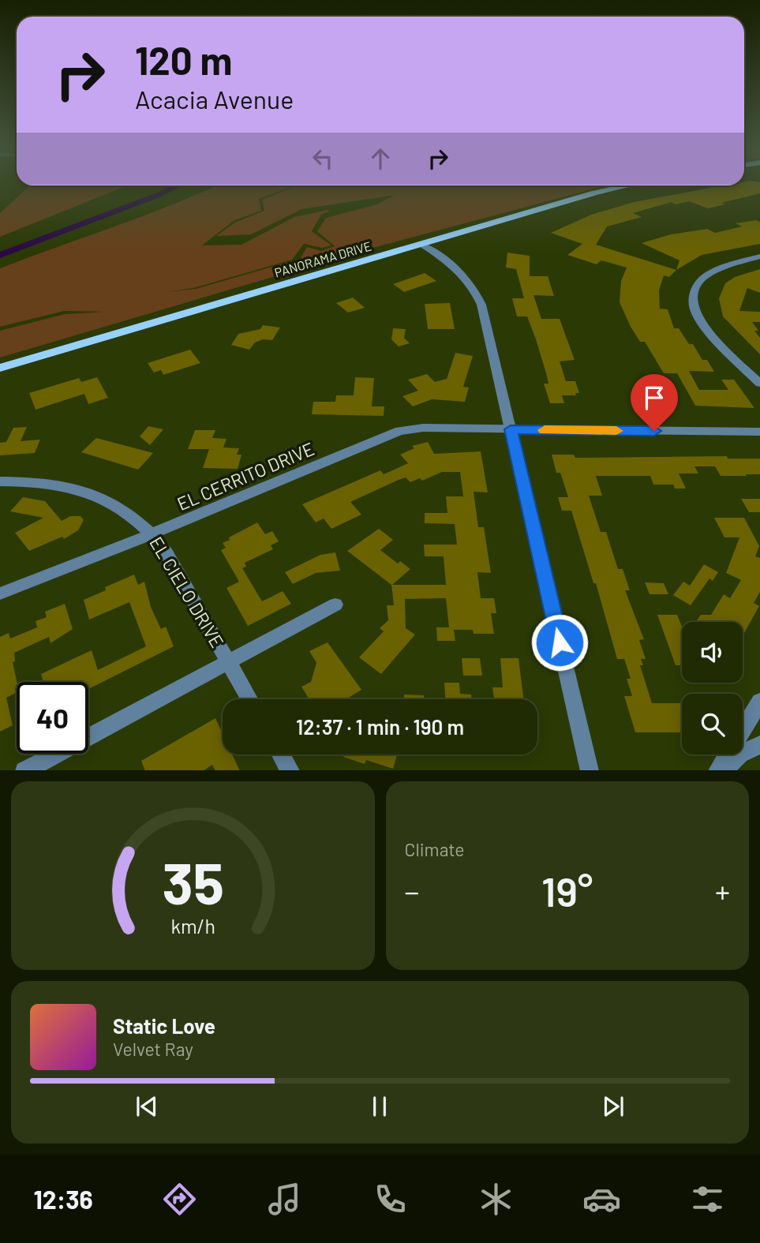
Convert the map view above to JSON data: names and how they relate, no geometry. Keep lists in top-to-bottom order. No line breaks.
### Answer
{"streets":{"main road":["PANORAMA DRIVE"],"street":["EL CERRITO DRIVE","EL CIELO DRIVE"]},"crossings":[["EL CERRITO DRIVE","EL CIELO DRIVE"]],"page":{"turn":["120 m","Acacia Avenue"],"limit":"40","trip":"12:37 · 1 min · 190 m","tile":"Climate","heat":["−","19°","+"],"song":["Static Love","Velvet Ray"],"tabs":"12:36","gauge":["35","km/h"]}}
